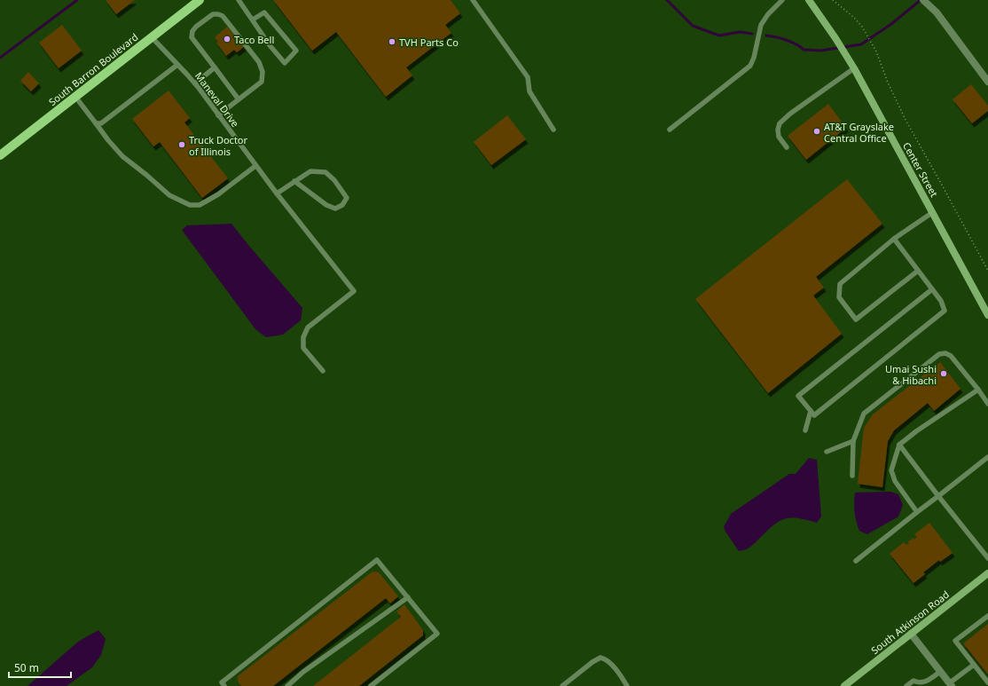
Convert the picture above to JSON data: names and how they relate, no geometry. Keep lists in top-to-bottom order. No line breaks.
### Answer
{"streets":{"main road":["South Barron Boulevard"],"street":["Center Street","South Atkinson Road"],"lane":["Maneval Drive"]},"crossings":[["South Barron Boulevard","Maneval Drive"]],"places":["Taco Bell","TVH Parts Co","AT&T Grayslake Central Office","Truck Doctor of Illinois","Umai Sushi & Hibachi"],"scale_bar":"50 m"}
